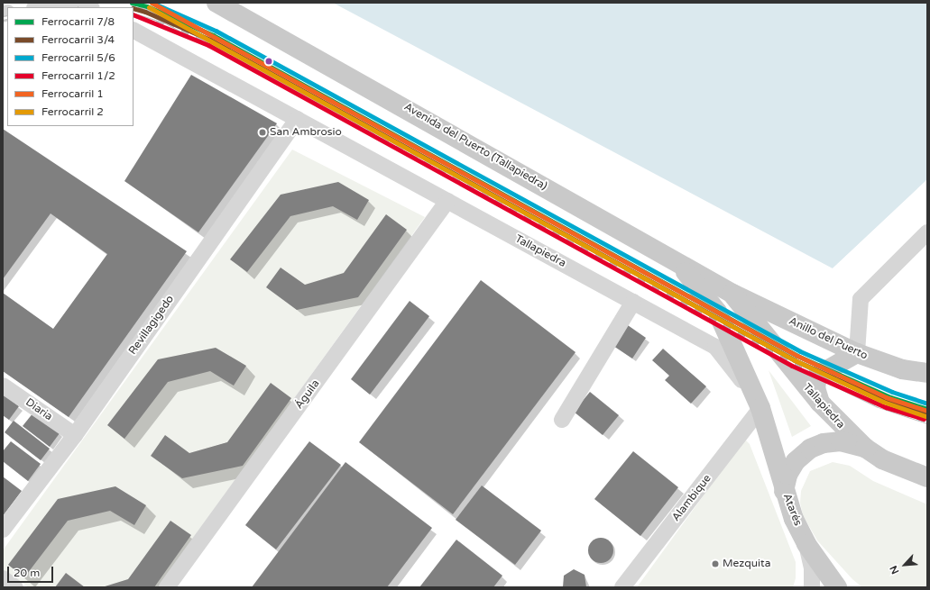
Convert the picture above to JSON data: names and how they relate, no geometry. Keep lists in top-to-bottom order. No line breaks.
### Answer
{"streets":{"main road":["Avenida del Puerto (Tallapiedra)","Tallapiedra","Anillo del Puerto","Atarés"],"street":["Revillagigedo","Águila","Diaria","Alambique"]},"crossings":[["Avenida del Puerto (Tallapiedra)","Tallapiedra"],["Avenida del Puerto (Tallapiedra)","Anillo del Puerto"],["Tallapiedra","Revillagigedo"],["Tallapiedra","Anillo del Puerto"],["Tallapiedra","Águila"],["Tallapiedra","Alambique"],["Tallapiedra","Atarés"],["Revillagigedo","Diaria"]],"places":["San Ambrosio","Mezquita"],"lines":["rail line 7/8","rail line 5/6","rail line 1","rail line 2","rail line 3/4","rail line 1/2"],"legend":["Ferrocarril 7/8","Ferrocarril 3/4","Ferrocarril 5/6","Ferrocarril 1/2","Ferrocarril 1","Ferrocarril 2"],"scale_bar":"20 m","north":"bottom left"}
